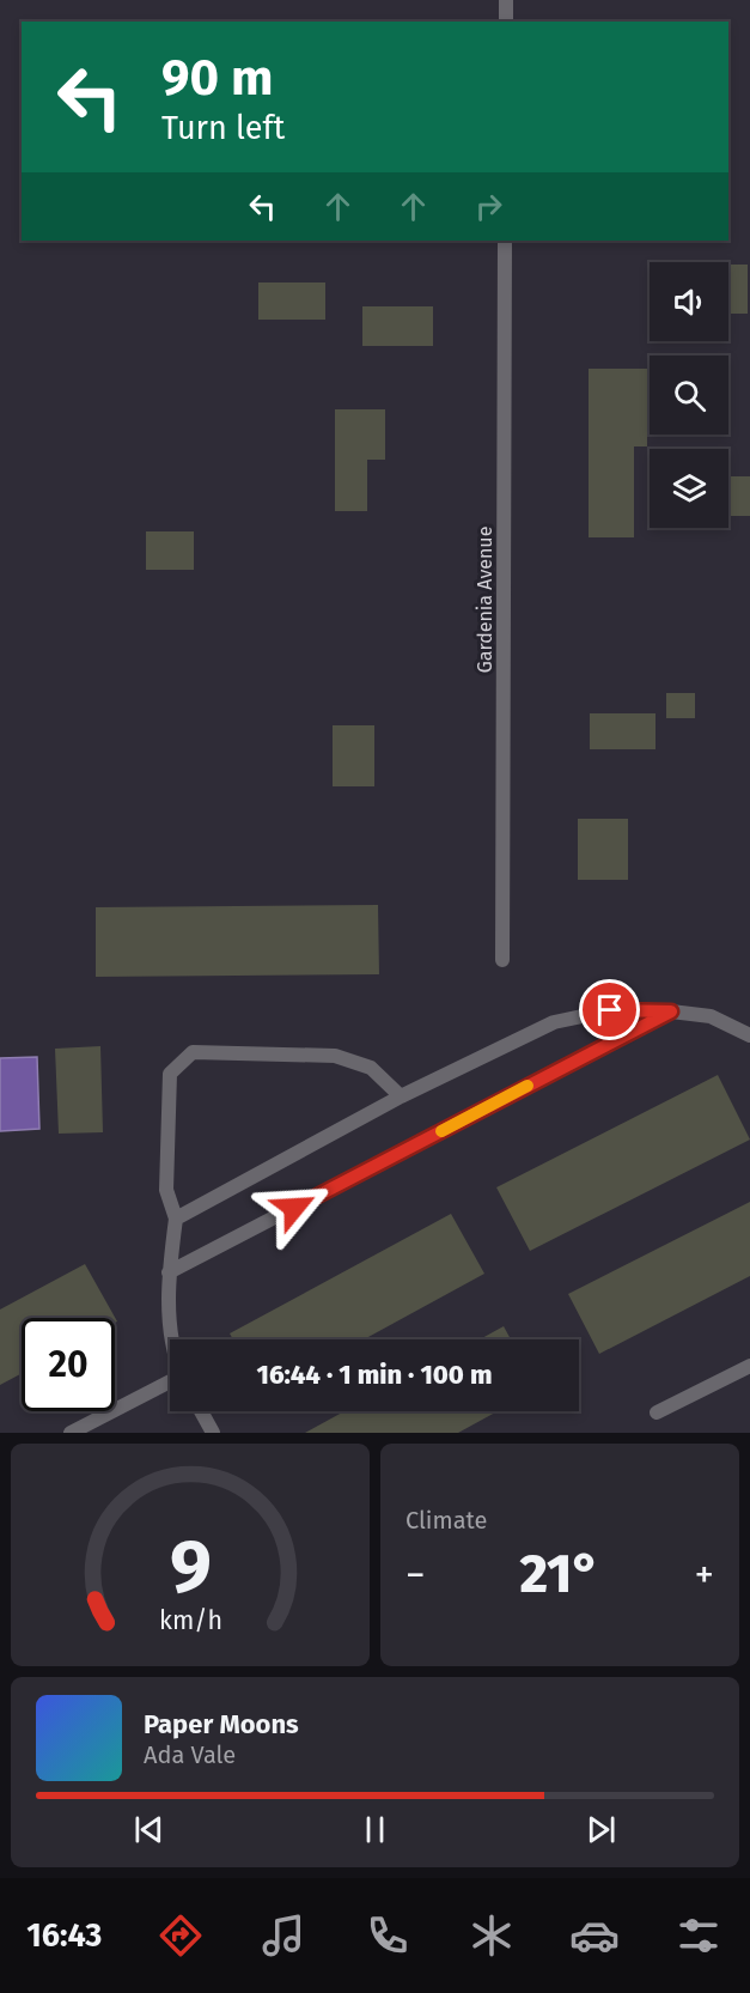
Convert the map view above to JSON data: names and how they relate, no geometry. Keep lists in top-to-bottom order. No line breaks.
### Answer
{"streets":{"street":["Gardenia Avenue"]},"page":{"turn":["90 m","Turn left"],"limit":"20","trip":"16:44 · 1 min · 100 m","tile":"Climate","heat":["−","21°","+"],"song":["Paper Moons","Ada Vale"],"tabs":"16:43","gauge":["9","km/h"]}}
